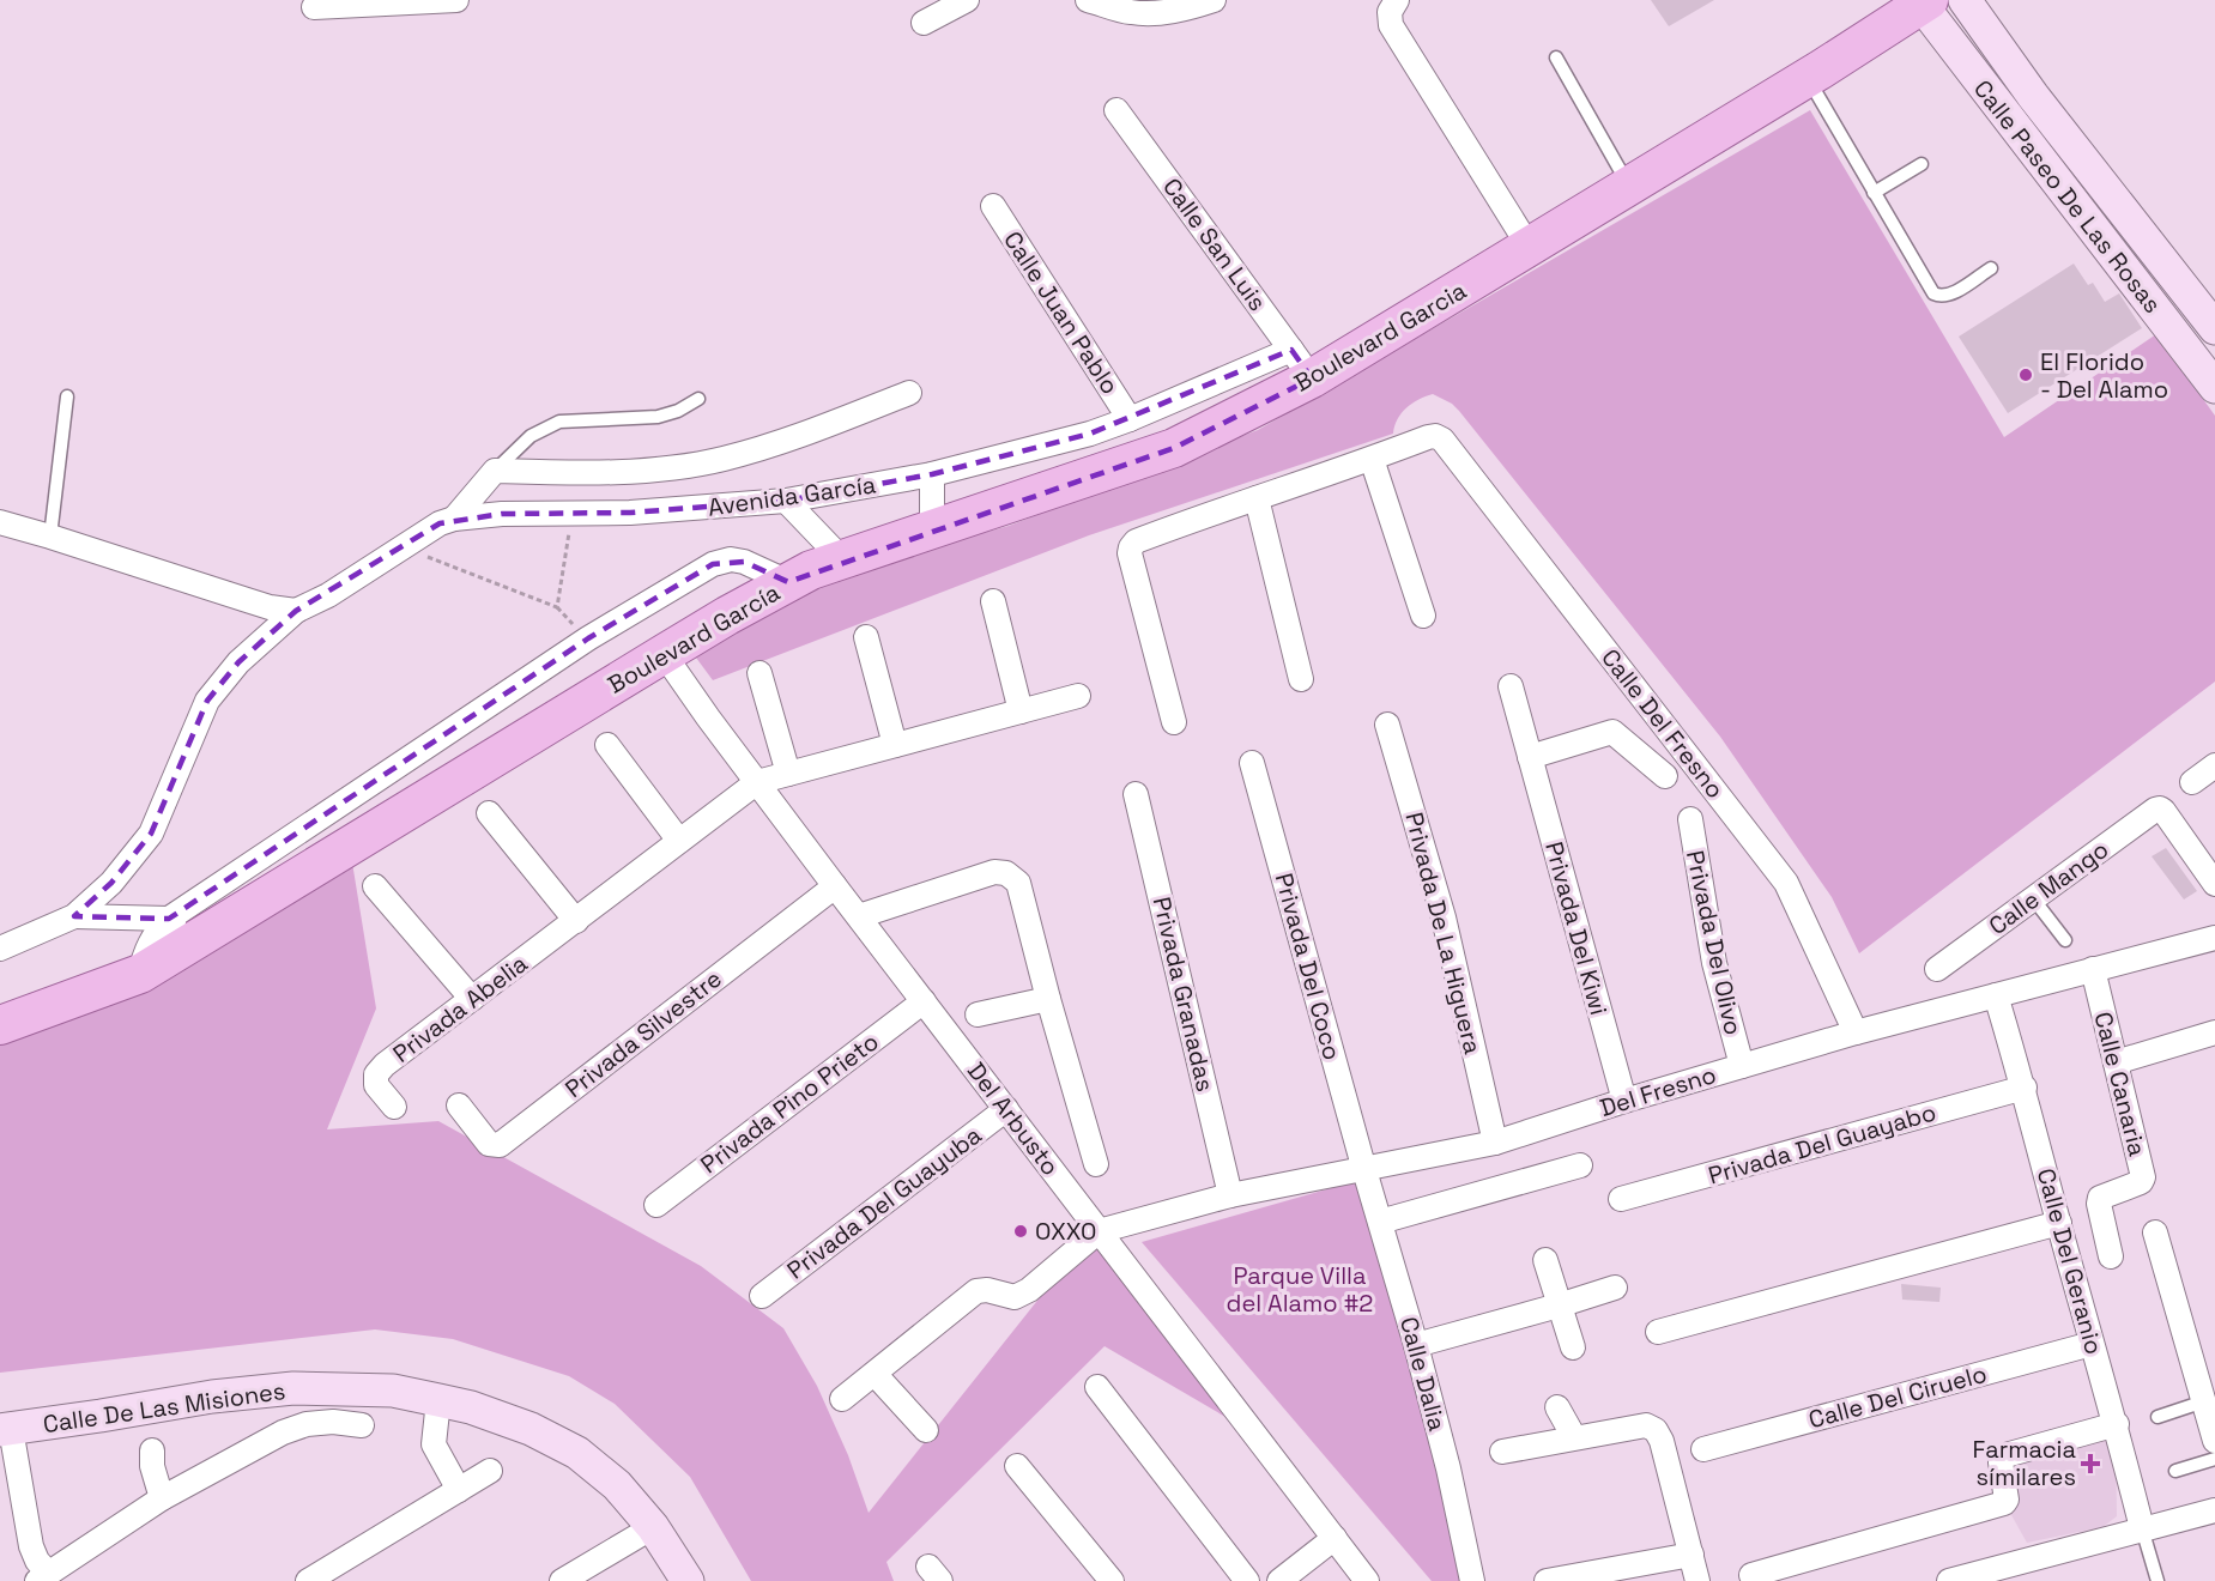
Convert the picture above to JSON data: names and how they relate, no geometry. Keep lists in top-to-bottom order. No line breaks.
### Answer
{"streets":{"main road":["Boulevard Garcia","Boulevard García"],"street":["Calle Paseo De Las Rosas","Calle San Luis","Calle Juan Pablo","Avenida García","Calle Del Fresno","Calle Mango","Privada Del Kiwi","Privada De La Higuera","Privada Del Olivo","Privada Del Coco","Privada Granadas","Privada Abelia","Privada Silvestre","Calle Canaria","Del Fresno","Privada Pino Prieto","Del Arbusto","Privada Del Guayabo","Privada Del Guayuba","Calle Del Geranio","Calle Dalia","Calle Del Ciruelo","Calle De Las Misiones"]},"crossings":[["Calle Paseo De Las Rosas","Boulevard Garcia"],["Calle San Luis","Boulevard Garcia"],["Calle San Luis","Avenida García"],["Calle Juan Pablo","Avenida García"],["Boulevard Garcia","Avenida García"],["Boulevard Garcia","Boulevard García"],["Boulevard García","Del Arbusto"],["Calle Del Fresno","Del Fresno"],["Privada Del Kiwi","Del Fresno"],["Privada De La Higuera","Del Fresno"],["Privada Del Olivo","Del Fresno"],["Privada Del Coco","Del Fresno"],["Privada Del Coco","Calle Dalia"],["Privada Granadas","Del Fresno"],["Privada Abelia","Del Arbusto"],["Privada Silvestre","Del Arbusto"],["Calle Canaria","Del Fresno"],["Del Fresno","Del Arbusto"],["Del Fresno","Calle Del Geranio"],["Del Fresno","Calle Dalia"],["Privada Pino Prieto","Del Arbusto"],["Del Arbusto","Privada Del Guayuba"],["Privada Del Guayabo","Calle Del Geranio"],["Calle Del Geranio","Calle Del Ciruelo"]],"parks":["Parque Villa del Alamo #2"],"places":{"other":["El Florido - Del Alamo","OXXO"],"health":["Farmacia símilares"]}}
